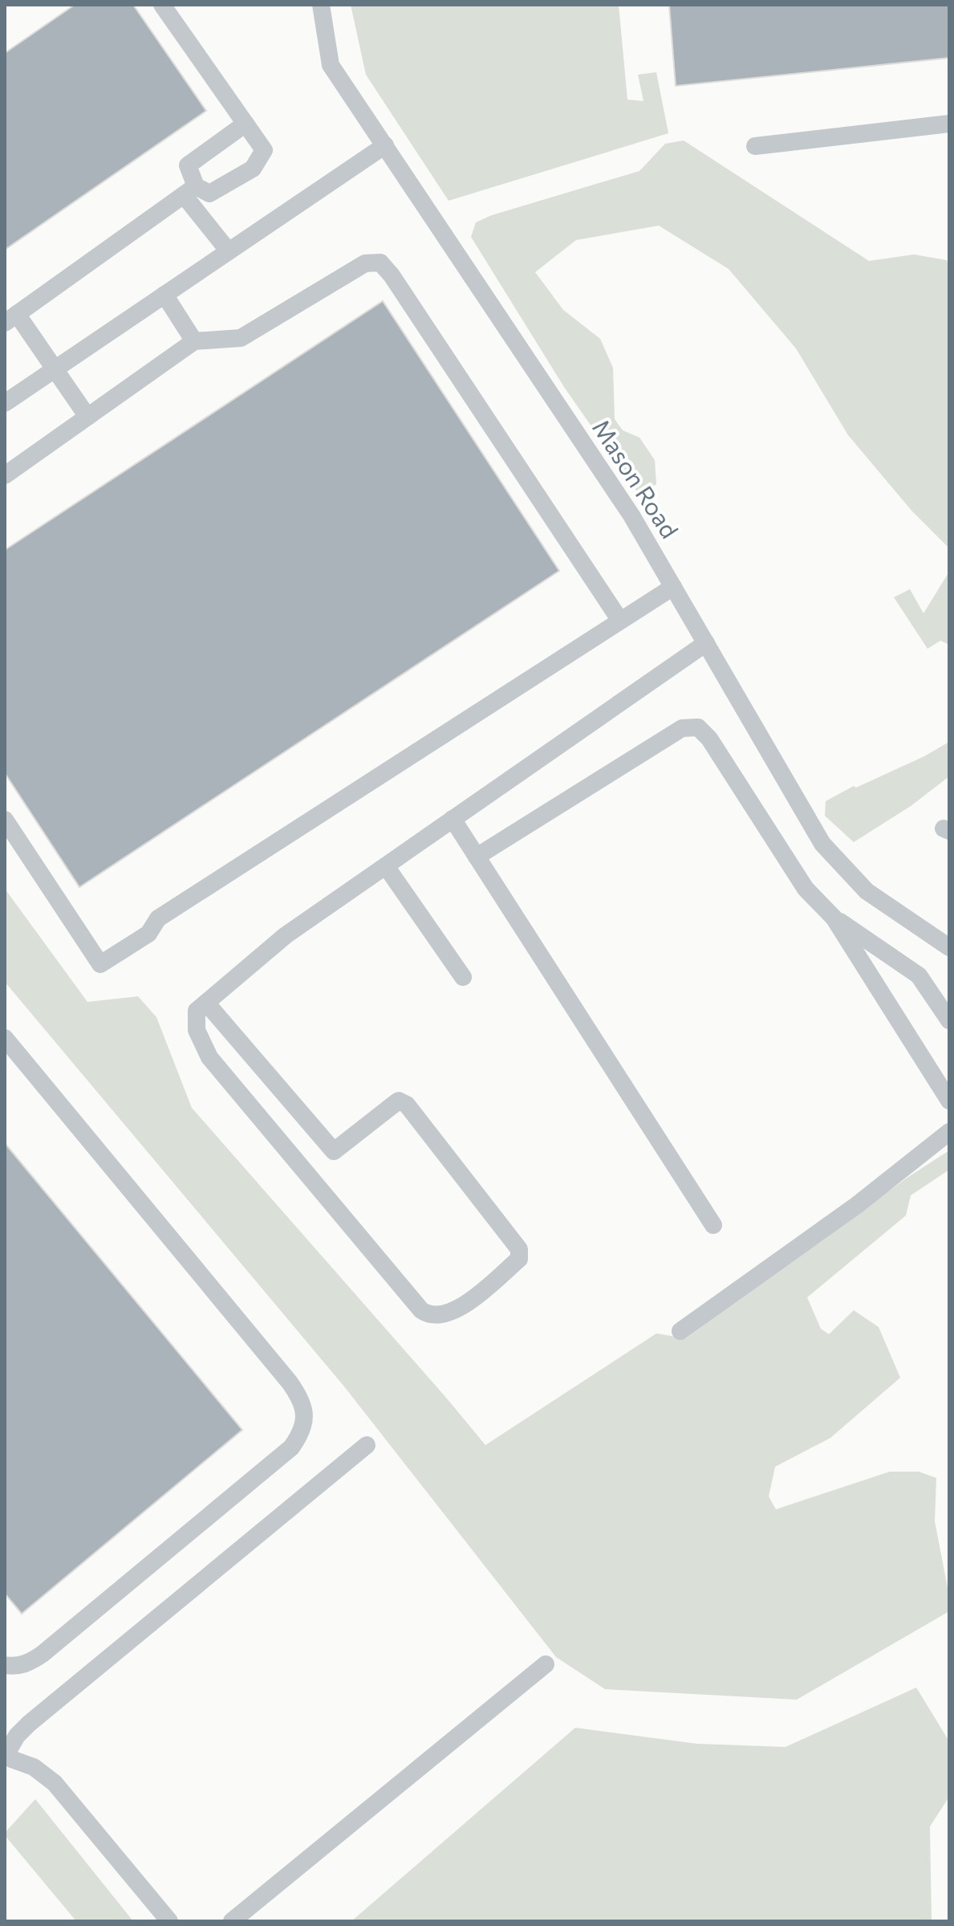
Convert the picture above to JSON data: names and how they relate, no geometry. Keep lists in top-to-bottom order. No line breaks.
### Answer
{"streets":{"street":["Mason Road"]}}
